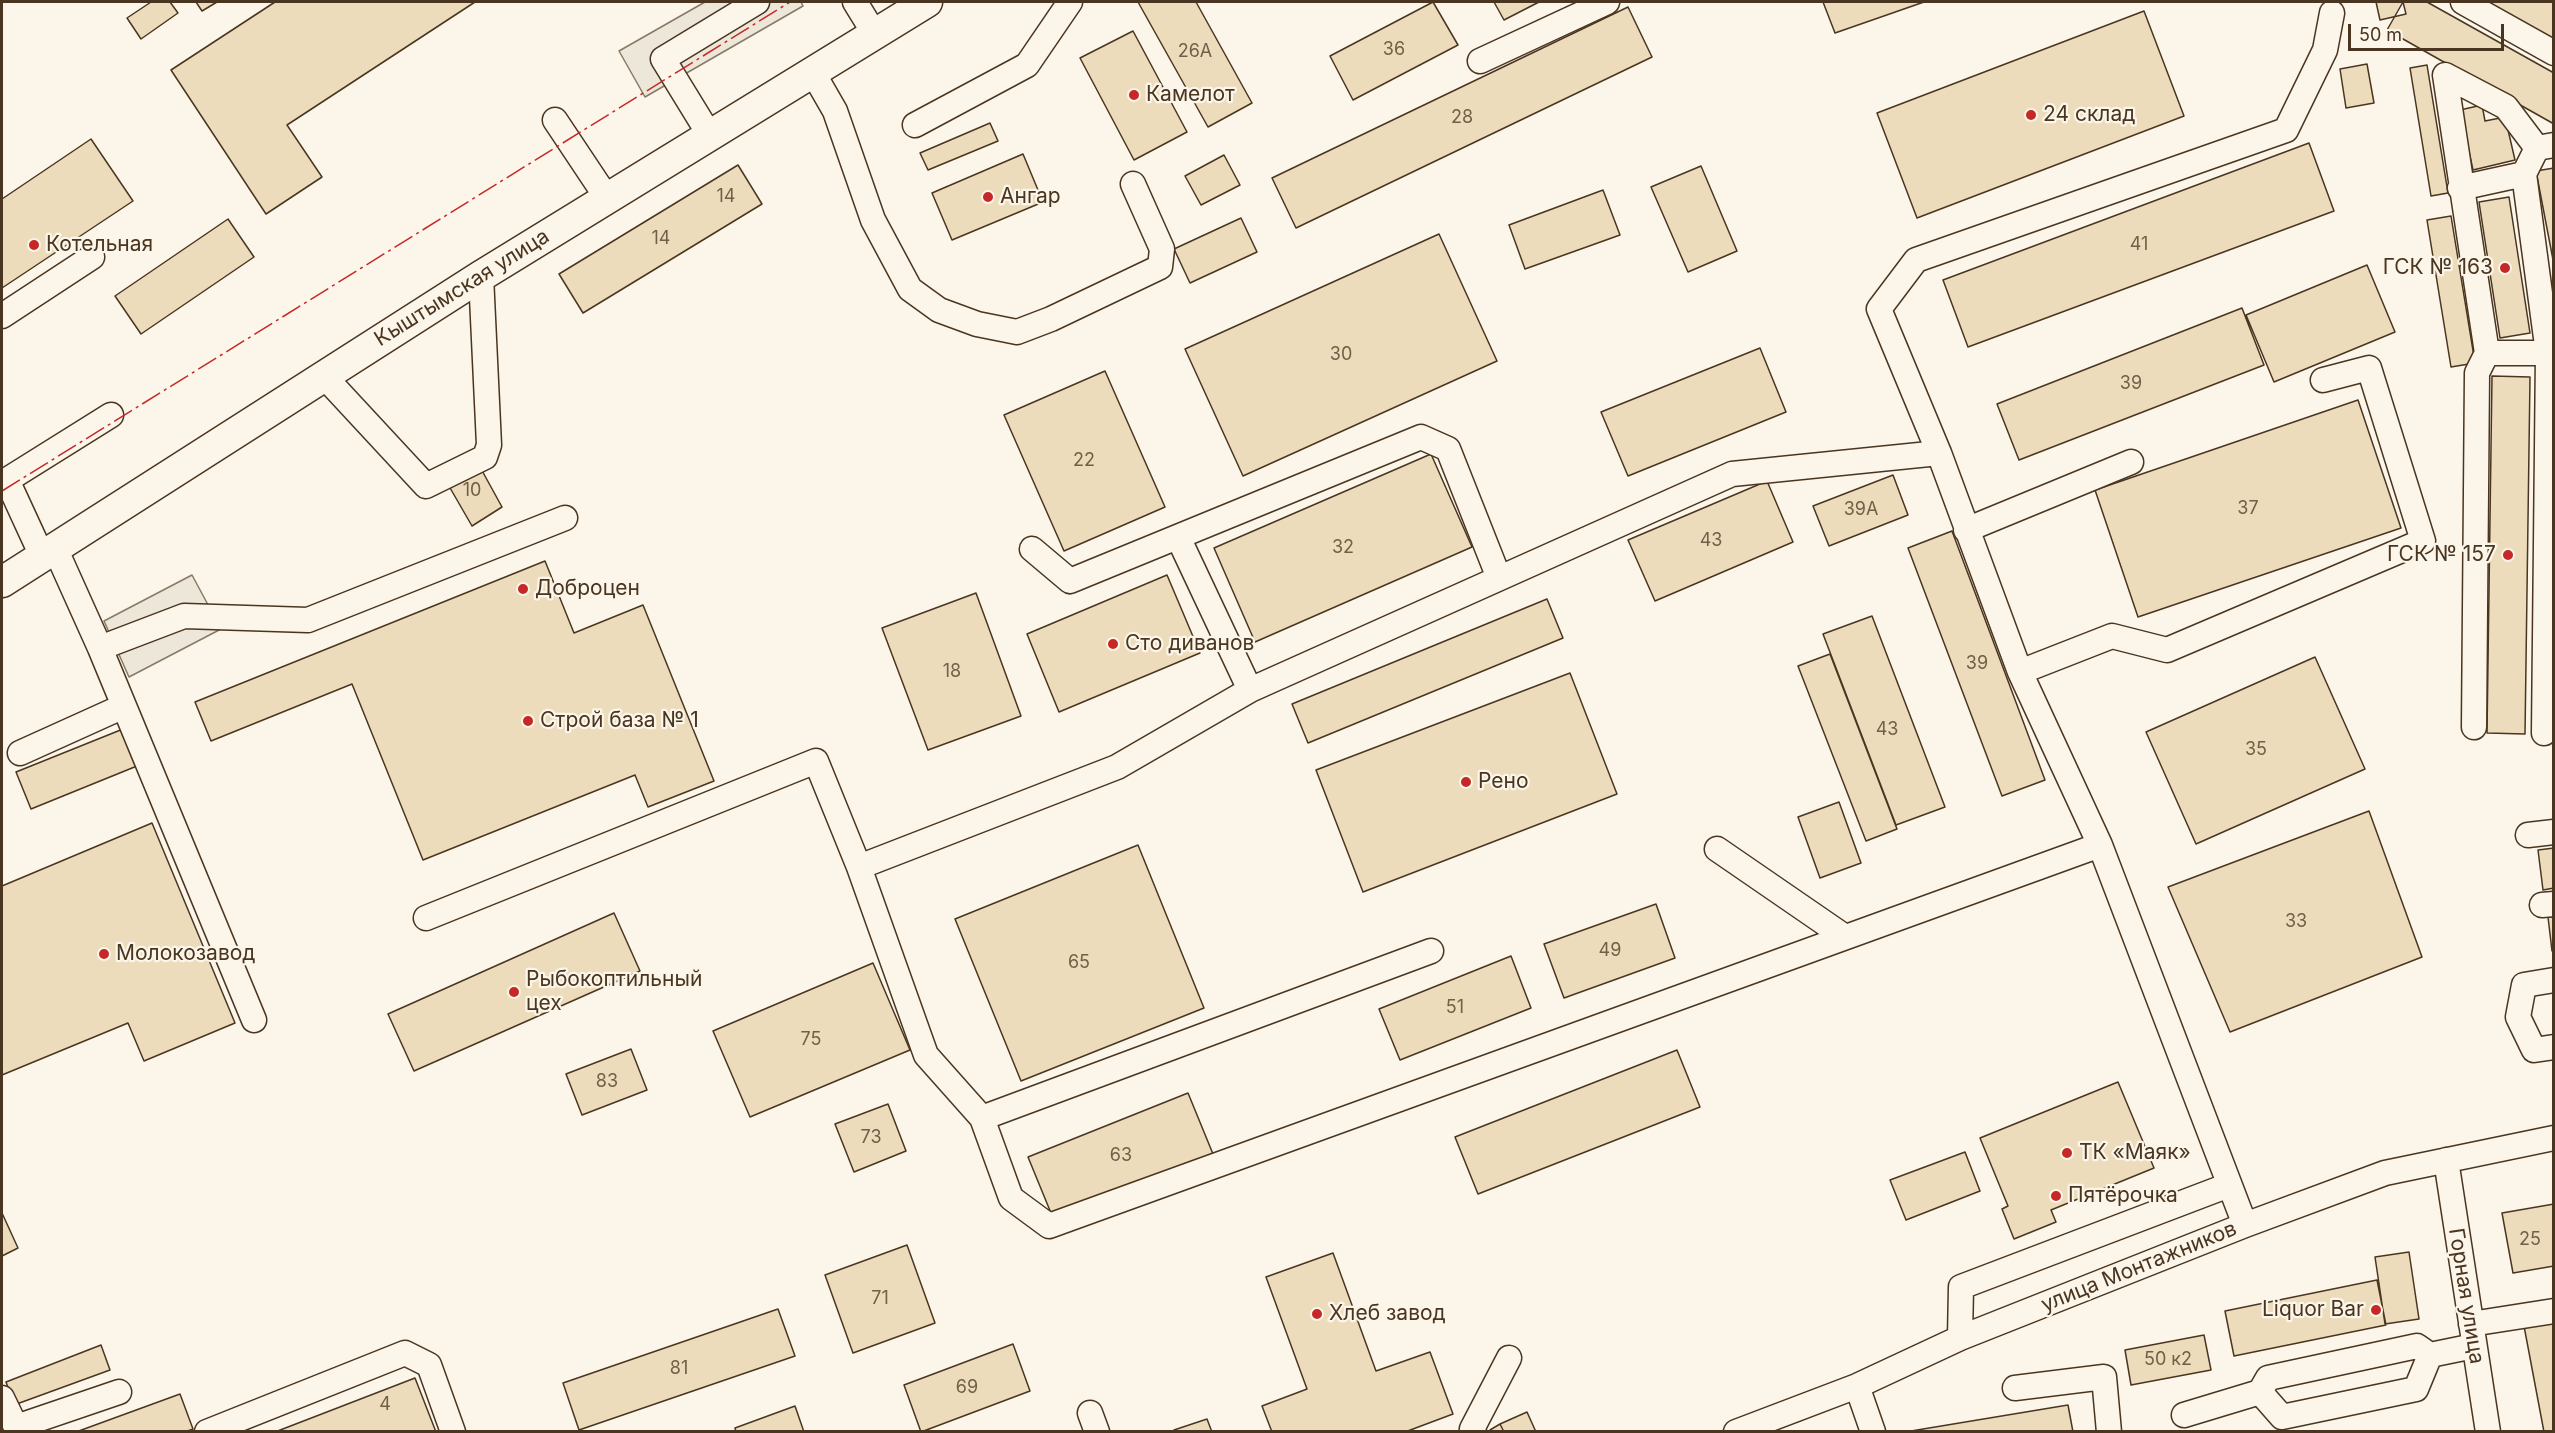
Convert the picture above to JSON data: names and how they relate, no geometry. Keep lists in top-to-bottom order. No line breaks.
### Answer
{"streets":{"main road":["Кыштымская улица"],"street":["улица Монтажников","Горная улица"]},"crossings":[["улица Монтажников","Горная улица"]],"places":["Камелот","24 склад","Ангар","Котельная","ГСК № 163","ГСК № 157","Доброцен","Сто диванов","Строй база № 1","Рено","Молокозавод","Рыбокоптильный цех","ТК «Маяк»","Пятёрочка","Liquor Bar","Хлеб завод"],"house_numbers":["36","26А","28","14","14","41","30","39","22","10","37","39А","43","32","39","18","43","35","33","49","65","51","75","83","73","63","25","71","50 к2","81","69","4"],"scale_bar":"50 m"}
